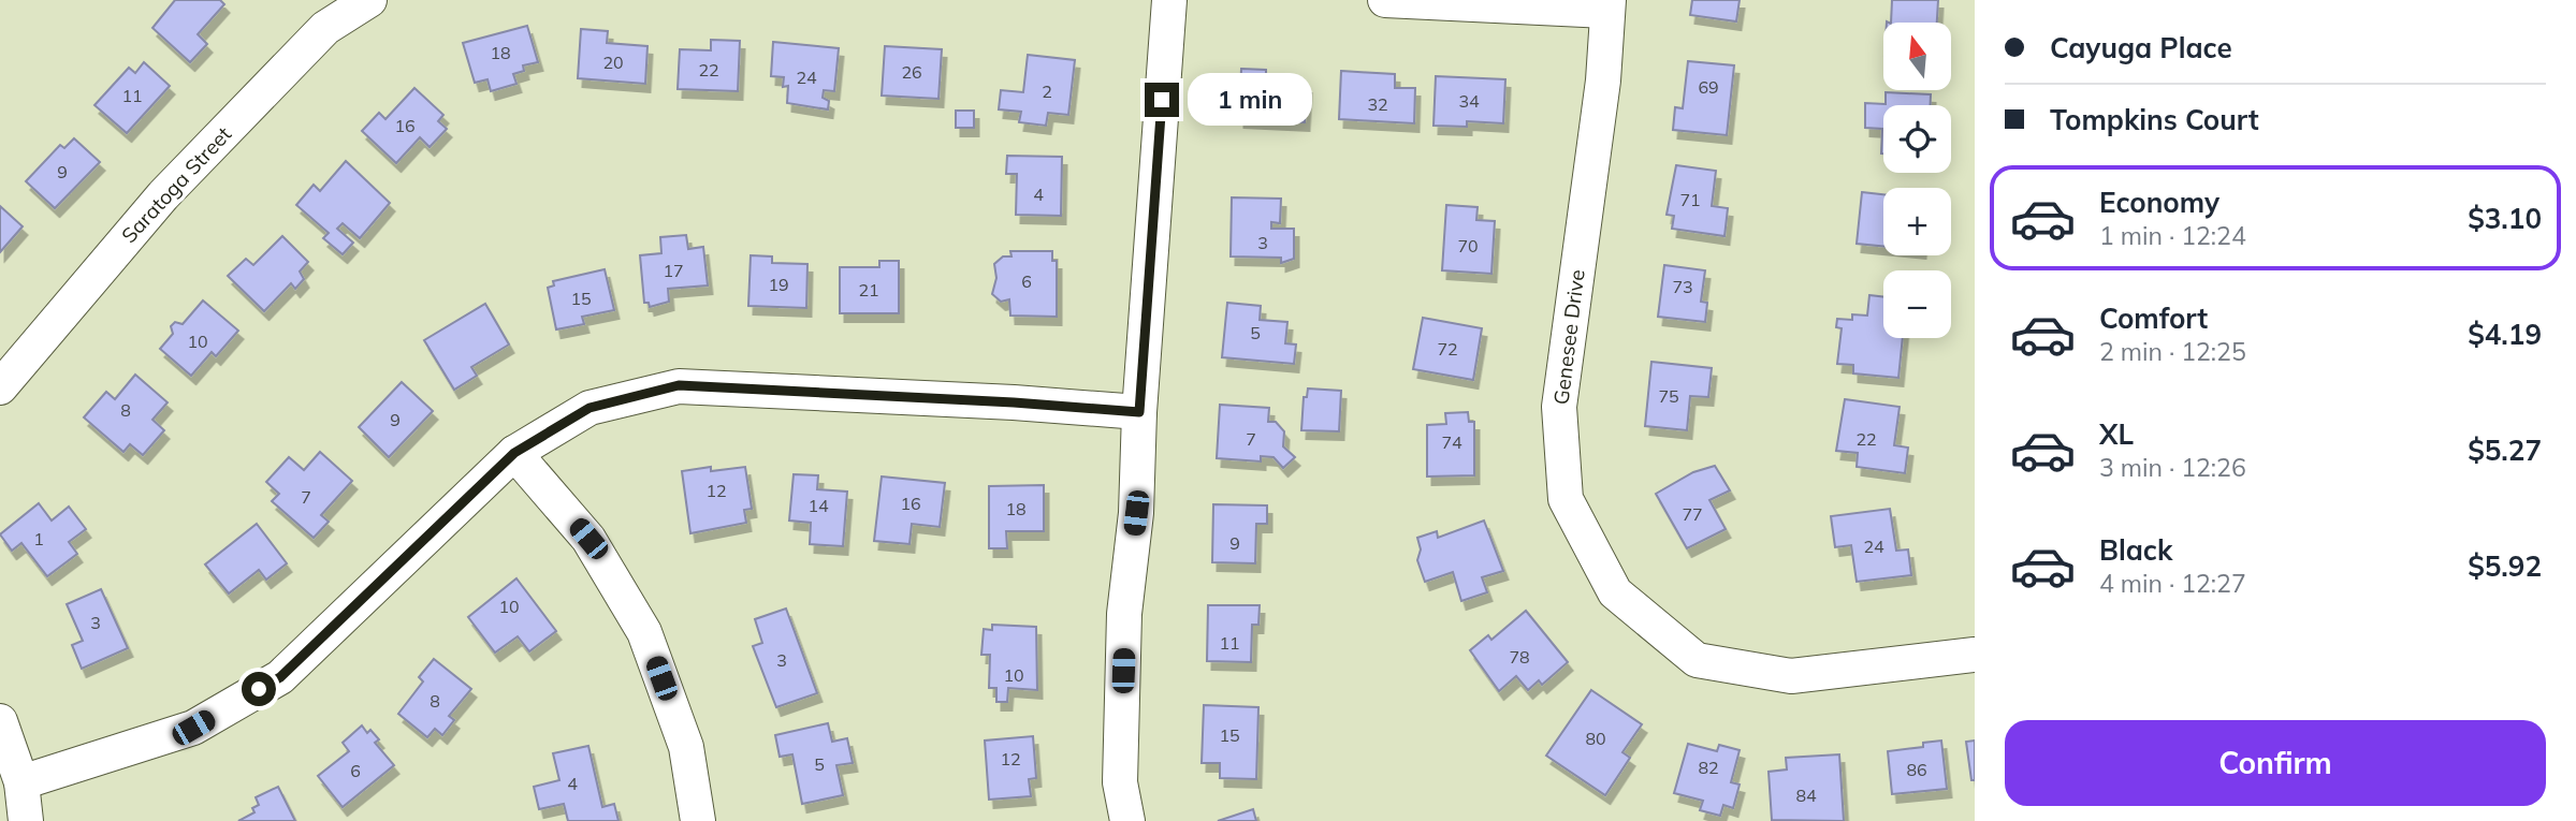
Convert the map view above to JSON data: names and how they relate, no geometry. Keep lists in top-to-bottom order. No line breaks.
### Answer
{"streets":{"street":["Saratoga Street","Genesee Drive"]},"house_numbers":["18","20","22","26","24","69","2","11","34","32","16","9","4","71","3","70","17","6","19","73","21","15","5","10","72","75","8","9","7","22","74","12","7","16","14","18","77","1","9","24","10","3","11","78","3","10","8","15","80","12","5","82","86","6","4","84"],"north":"top","page":{"banner":["Cayuga Place","Tompkins Court"],"map_buttons":["+","−"],"bubble":"1 min","list":[{"name":"Economy","note":"1 min · 12:24","value":"$3.10"},{"name":"Comfort","note":"2 min · 12:25","value":"$4.19"},{"name":"XL","note":"3 min · 12:26","value":"$5.27"},{"name":"Black","note":"4 min · 12:27","value":"$5.92"}],"buttons":"Confirm"}}
